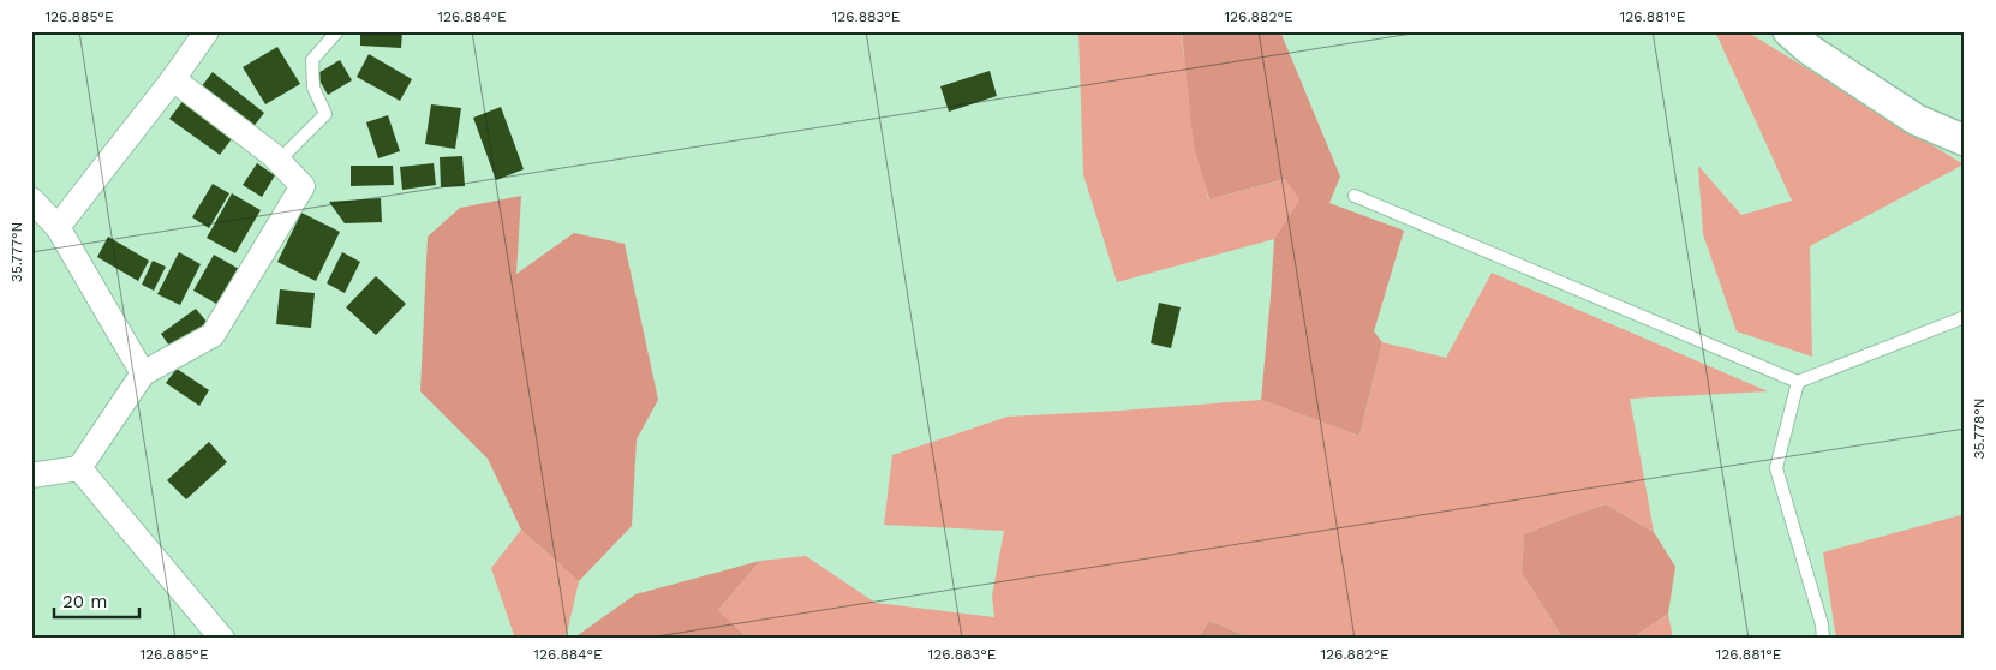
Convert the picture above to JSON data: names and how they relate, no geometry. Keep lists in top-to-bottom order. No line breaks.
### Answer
{"scale_bar":"20 m","coordinates":["126.885°E","126.884°E","126.883°E","126.882°E","126.881°E","35.777°N","35.778°N"]}
